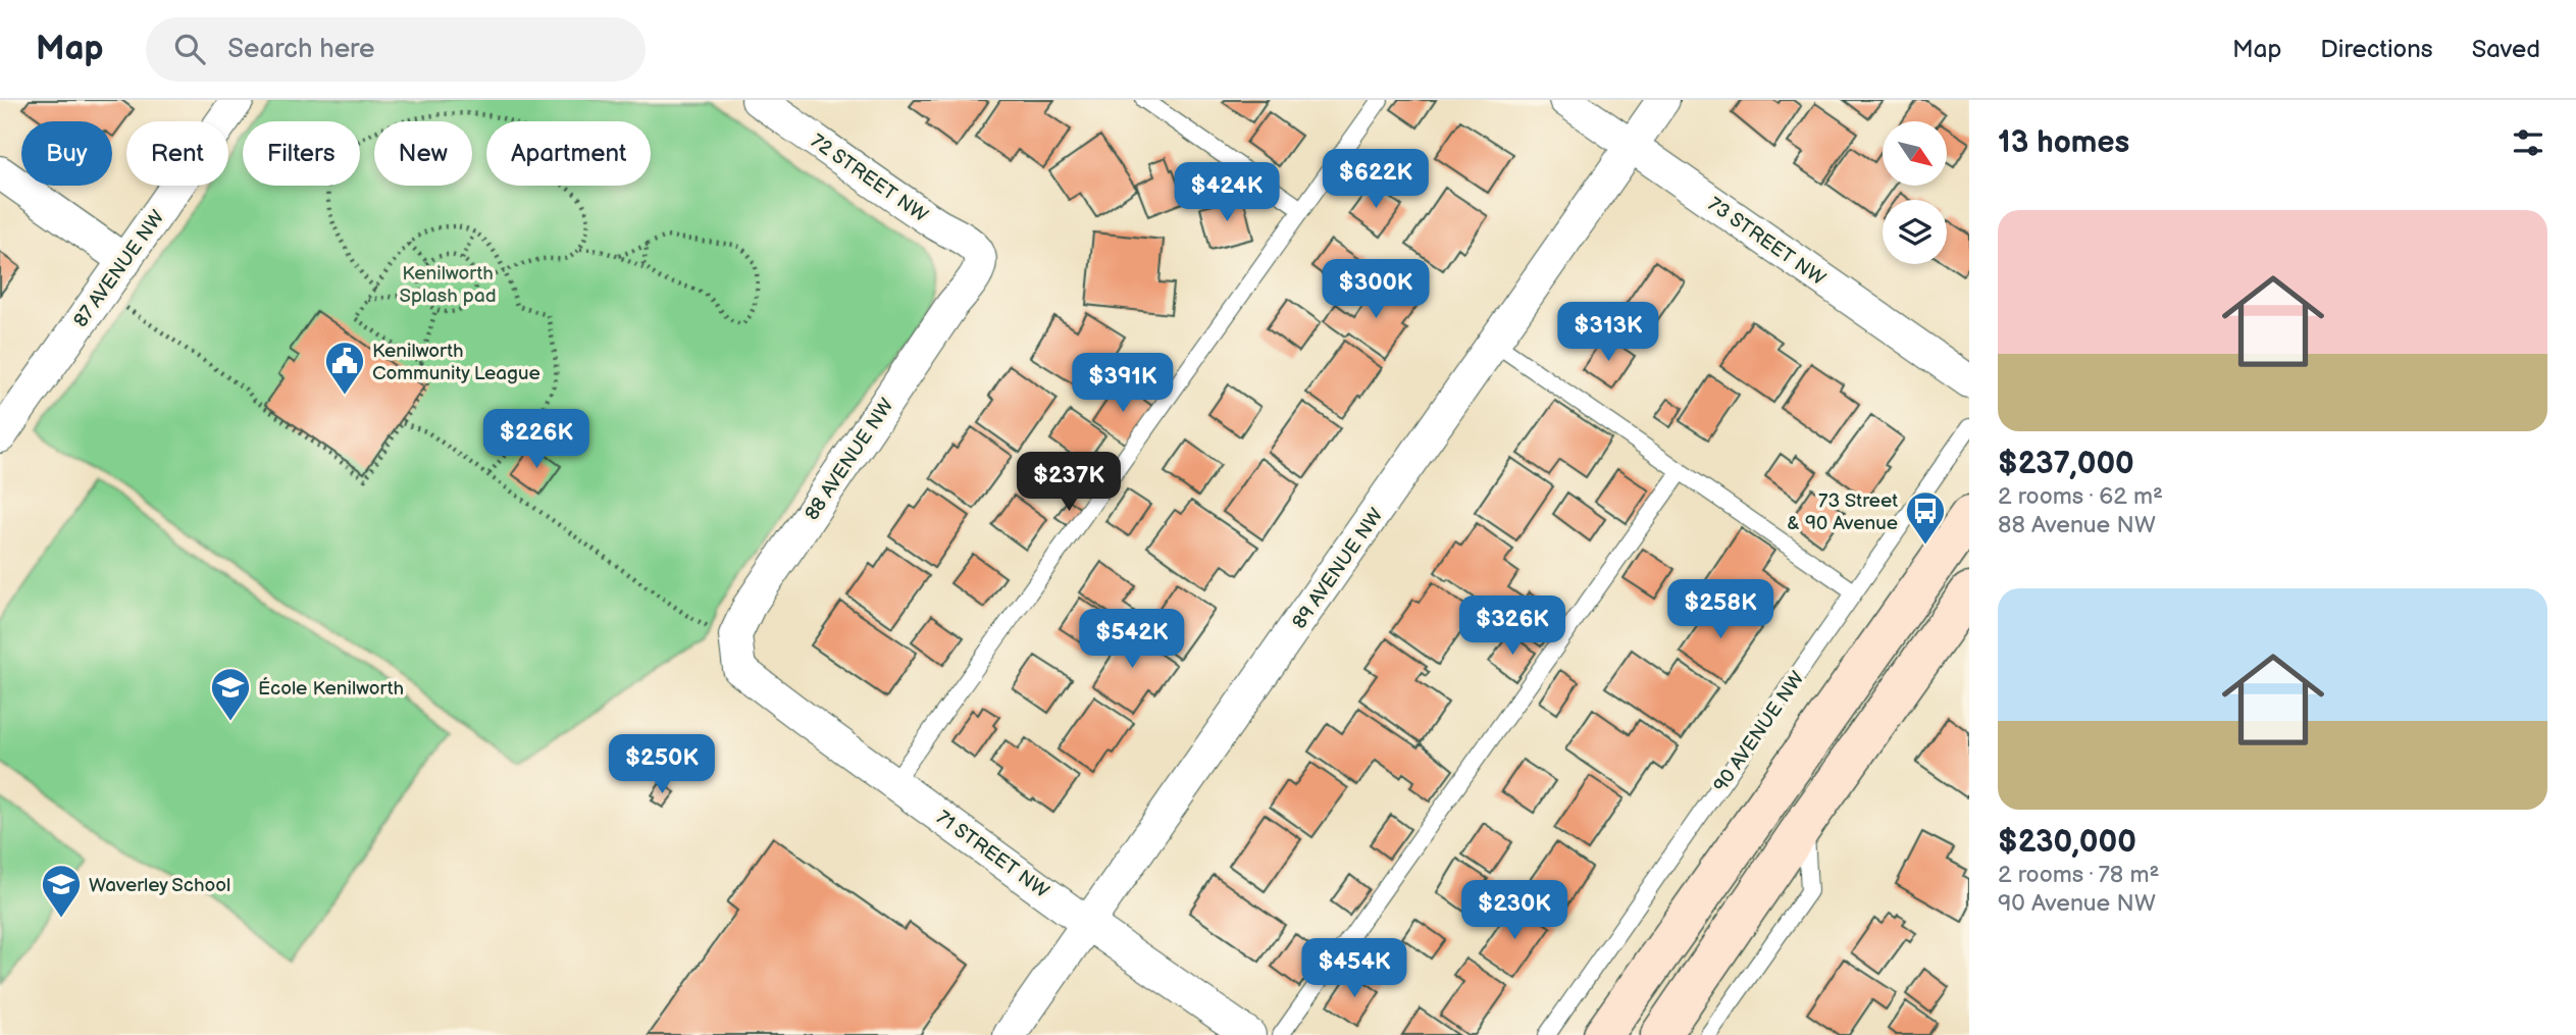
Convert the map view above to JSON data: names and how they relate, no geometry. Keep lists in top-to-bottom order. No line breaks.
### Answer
{"streets":{"street":["72 STREET NW","73 STREET NW","87 AVENUE NW","88 AVENUE NW","89 AVENUE NW","71 STREET NW"],"lane":["90 AVENUE NW"]},"crossings":[["72 STREET NW","88 AVENUE NW"],["73 STREET NW","89 AVENUE NW"],["88 AVENUE NW","71 STREET NW"],["89 AVENUE NW","71 STREET NW"]],"parks":["Kenilworth Splash pad"],"places":{"public building":["Kenilworth Community League"],"bus stop":["73 Street & 90 Avenue"],"school or university":["École Kenilworth","Waverley School"]},"north":"bottom right","page":{"header":"Map","search":"Search here","nav":["Map","Directions","Saved"],"heading":"13 homes","chip":["Buy","Rent","Filters","New","Apartment"],"price":["$622K","$424K","$300K","$313K","$391K","$226K","$237K","$258K","$326K","$542K","$250K","$230K","$454K"],"list":[{"name":"$237,000","note":"2 rooms · 62 m² · 88 Avenue NW"},{"name":"$230,000","note":"2 rooms · 78 m² · 90 Avenue NW"}]}}
